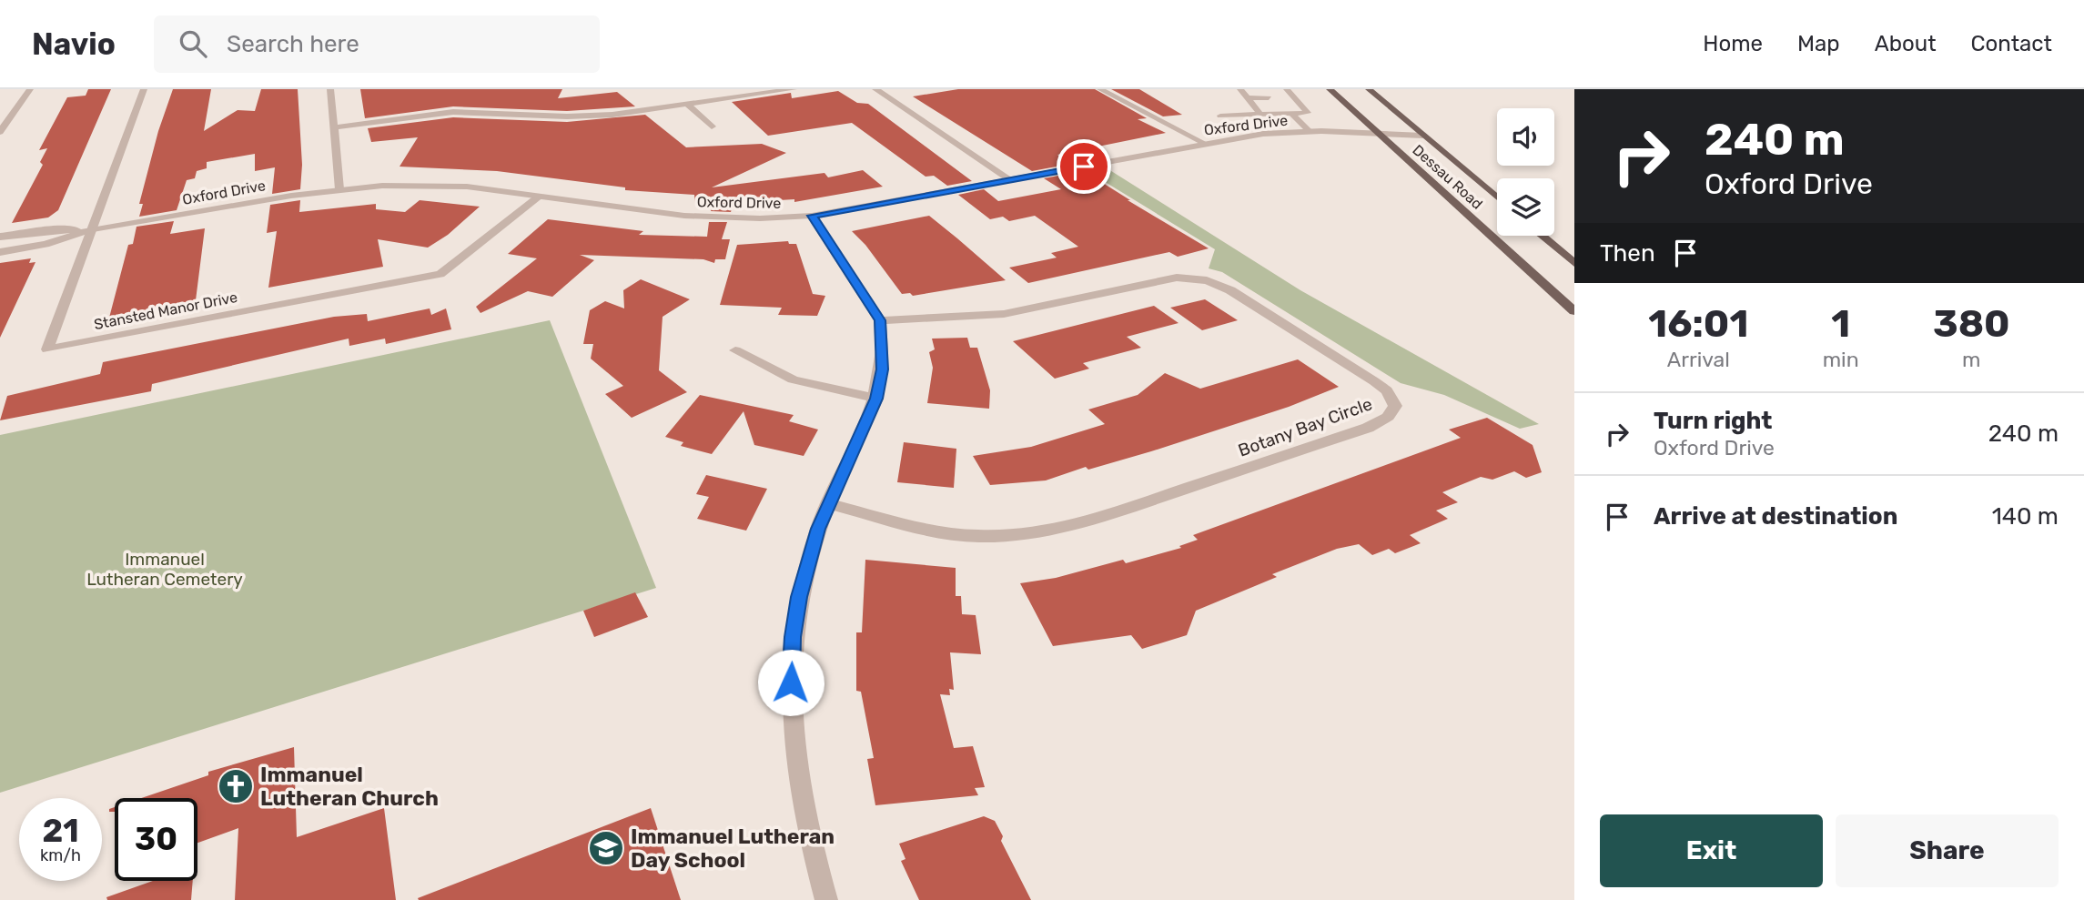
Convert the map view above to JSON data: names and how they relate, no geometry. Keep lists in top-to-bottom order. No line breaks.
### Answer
{"streets":{"main road":["Dessau Road"],"street":["Oxford Drive","Stansted Manor Drive","Botany Bay Circle"]},"crossings":[["Oxford Drive","Dessau Road"],["Oxford Drive","Stansted Manor Drive"]],"parks":["Immanuel Lutheran Cemetery"],"places":{"church":["Immanuel Lutheran Church"],"school or university":["Immanuel Lutheran Day School"]},"page":{"header":"Navio","search":"Search here","nav":["Home","Map","About","Contact"],"turn":["240 m","Oxford Drive"],"then":"Then","eta":["16:01","Arrival","1","min","380","m"],"list":[{"name":"Turn right","note":"Oxford Drive","value":"240 m"},{"name":"Arrive at destination","value":"140 m"}],"speed":"21 km/h","limit":"30","buttons":["Exit","Share"]}}
